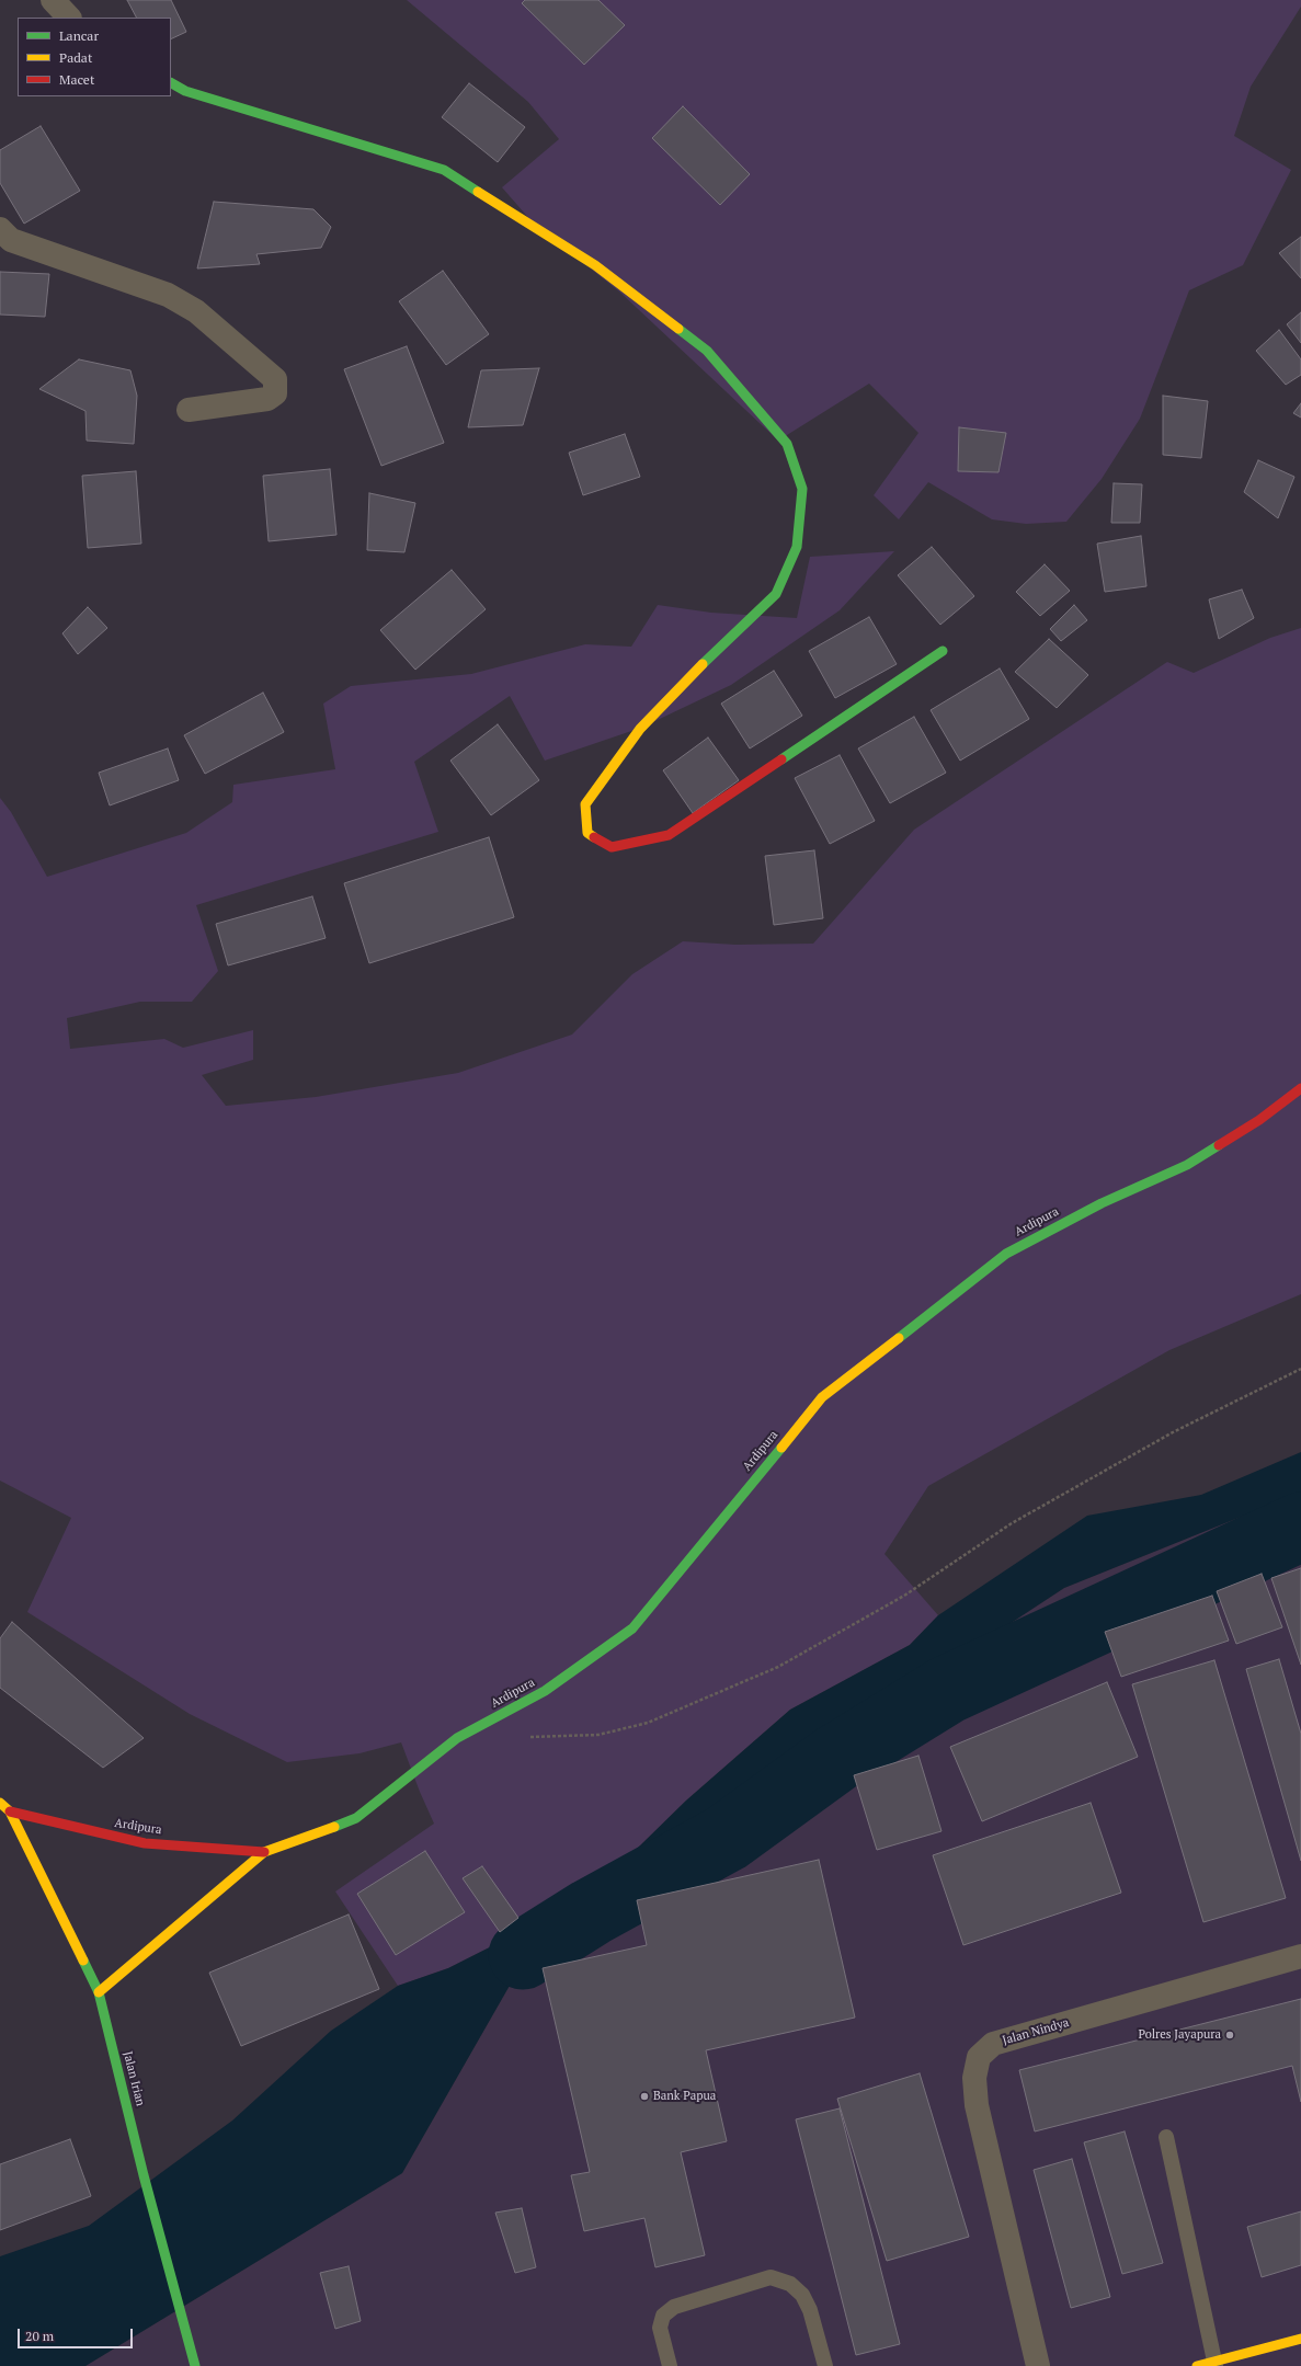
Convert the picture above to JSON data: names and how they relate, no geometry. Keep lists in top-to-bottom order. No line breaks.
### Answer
{"streets":{"street":["Ardipura","Jalan Nindya","Jalan Irian"]},"crossings":[["Ardipura","Jalan Irian"]],"places":["Polres Jayapura","Bank Papua"],"legend":["Lancar","Padat","Macet"],"scale_bar":"20 m"}
